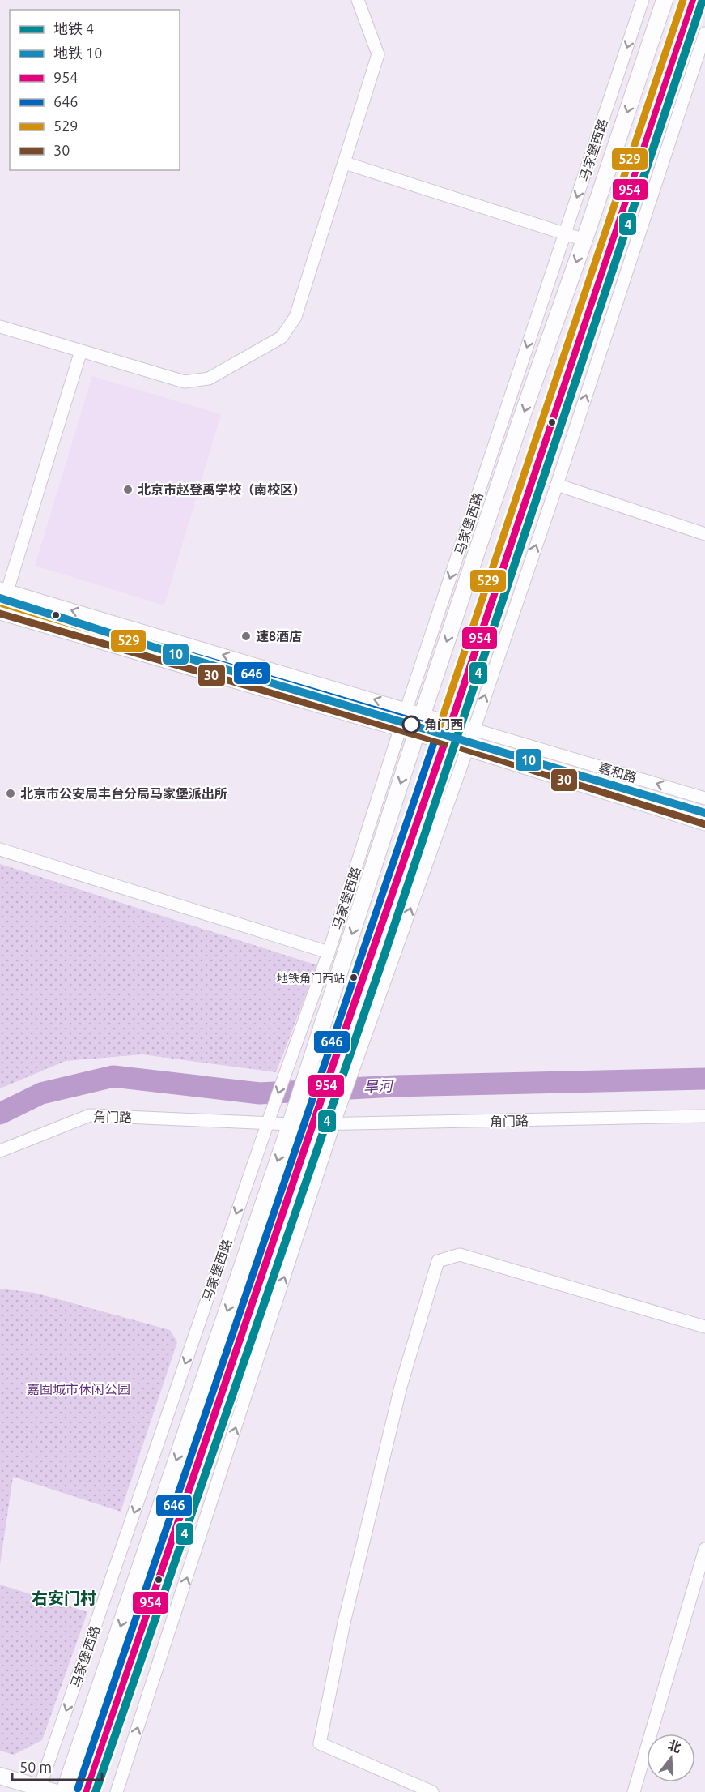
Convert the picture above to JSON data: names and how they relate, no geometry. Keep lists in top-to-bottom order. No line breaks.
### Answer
{"streets":{"main road":["马家堡西路"],"street":["嘉和路","角门路"]},"crossings":[["马家堡西路","嘉和路"],["马家堡西路","角门路"]],"districts":["右安门村"],"water":["旱河"],"parks":["嘉囿城市休闲公园"],"places":["北京市赵登禹学校（南校区）","速8酒店","角门西","北京市公安局丰台分局马家堡派出所","地铁角门西站"],"lines":["metro line 4","transit line 954","transit line 529","metro line 10","transit line 646","transit line 30"],"legend":["地铁 4","地铁 10","954","646","529","30"],"scale_bar":"50 m","north":"top"}
